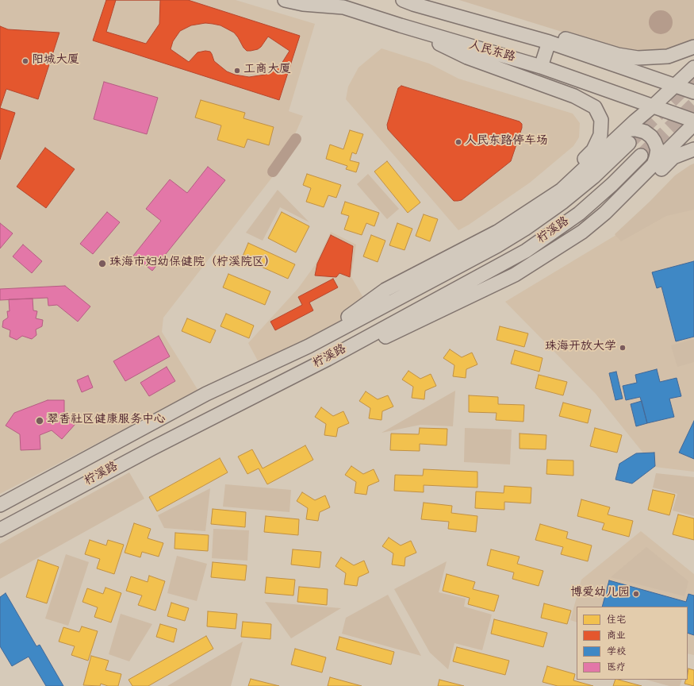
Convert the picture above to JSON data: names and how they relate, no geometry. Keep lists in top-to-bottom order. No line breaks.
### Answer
{"streets":{"main road":["人民东路","柠溪路"]},"places":["阳城大厦","工商大厦","人民东路停车场","珠海市妇幼保健院（柠溪院区）","珠海开放大学","翠香社区健康服务中心","博爱幼儿园"],"legend":["住宅","商业","学校","医疗"]}
